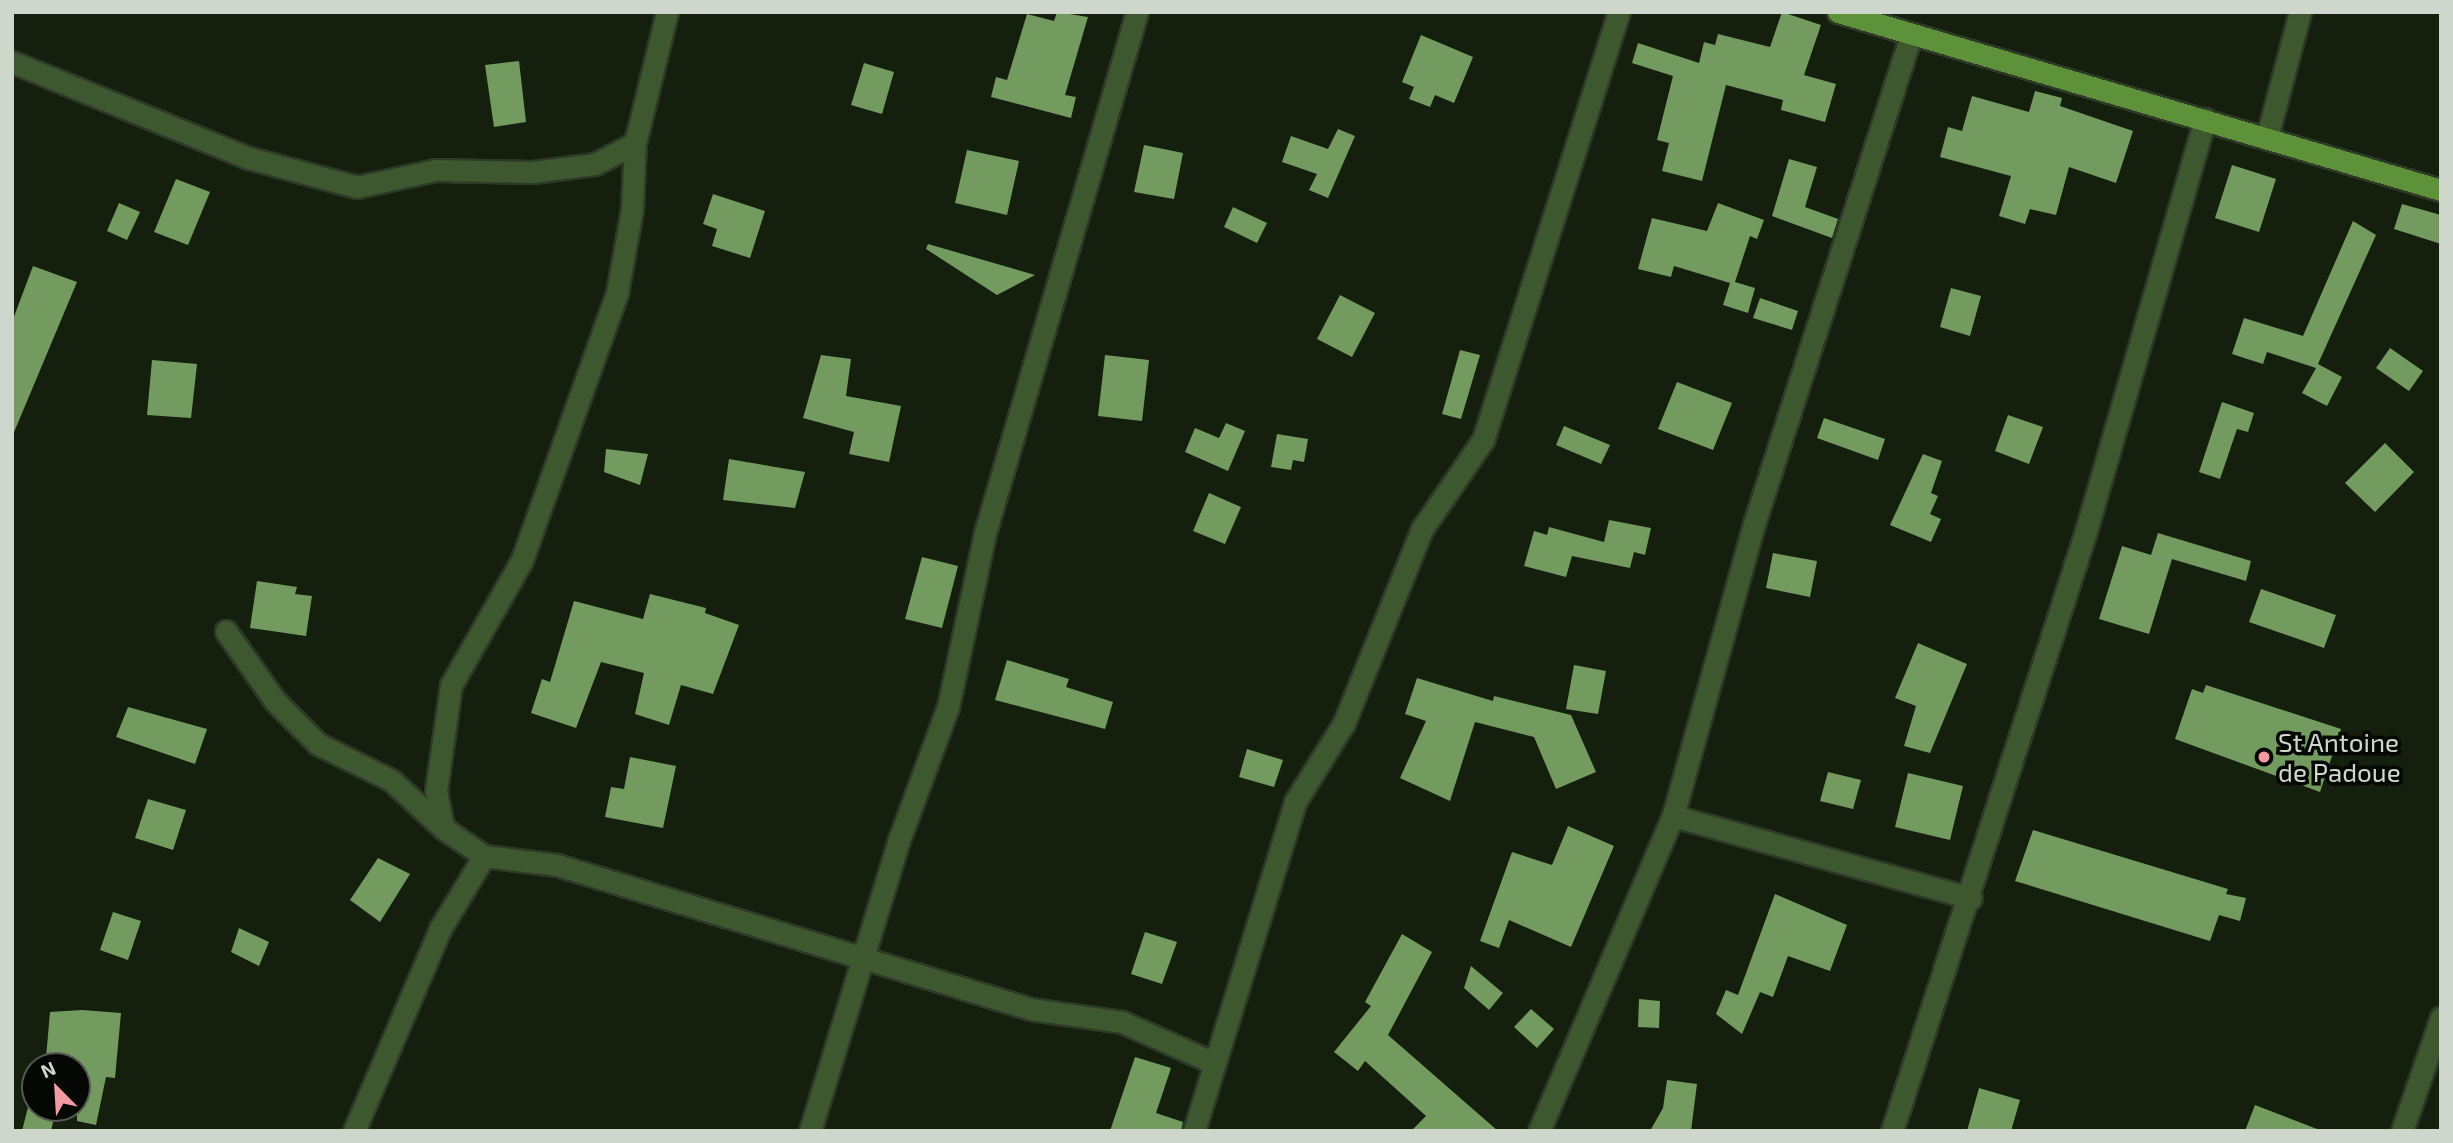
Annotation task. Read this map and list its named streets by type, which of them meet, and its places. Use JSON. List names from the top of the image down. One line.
{"places":["St Antoine de Padoue"],"north":"top left"}
